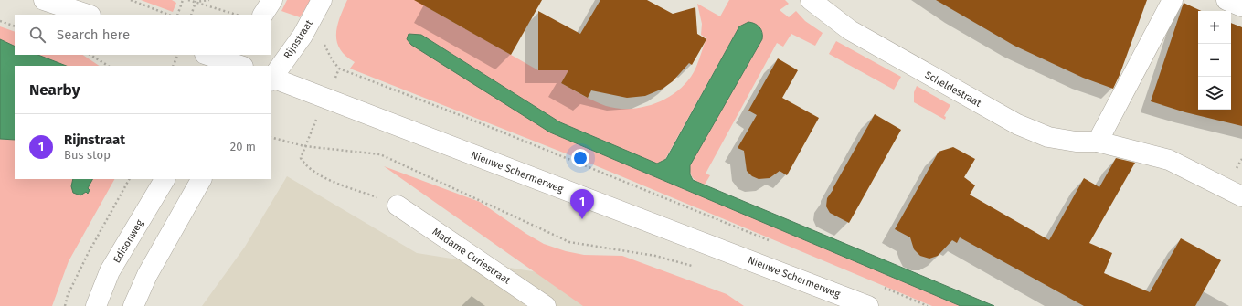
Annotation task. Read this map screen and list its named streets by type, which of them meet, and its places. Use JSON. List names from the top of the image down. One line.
{"streets":{"street":["Rijnstraat","Scheldestraat","Nieuwe Schermerweg","Edisonweg","Madame Curiestraat"]},"crossings":[["Rijnstraat","Nieuwe Schermerweg"]],"page":{"map_buttons":["+","−"],"search":"Search here","heading":"Nearby","list":[{"mark":"1","name":"Rijnstraat","note":"Bus stop","value":"20 m"}],"pins":"1"}}
